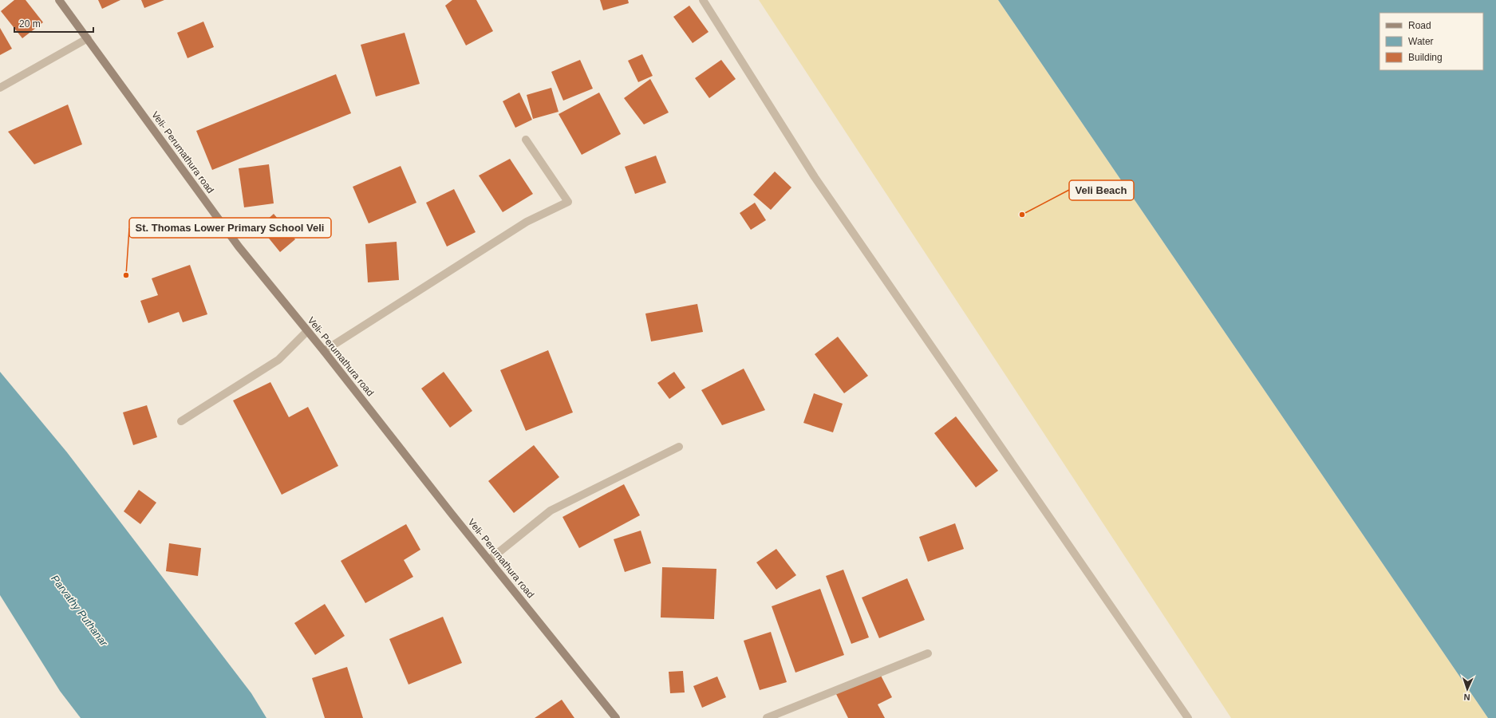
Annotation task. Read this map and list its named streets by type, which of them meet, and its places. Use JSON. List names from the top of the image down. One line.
{"streets":{"main road":["Veli- Perumathura road"]},"water":["Parvathy Puthanar"],"places":["Veli Beach","St. Thomas Lower Primary School Veli"],"legend":["Road","Water","Building"],"scale_bar":"20 m","north":"bottom"}
